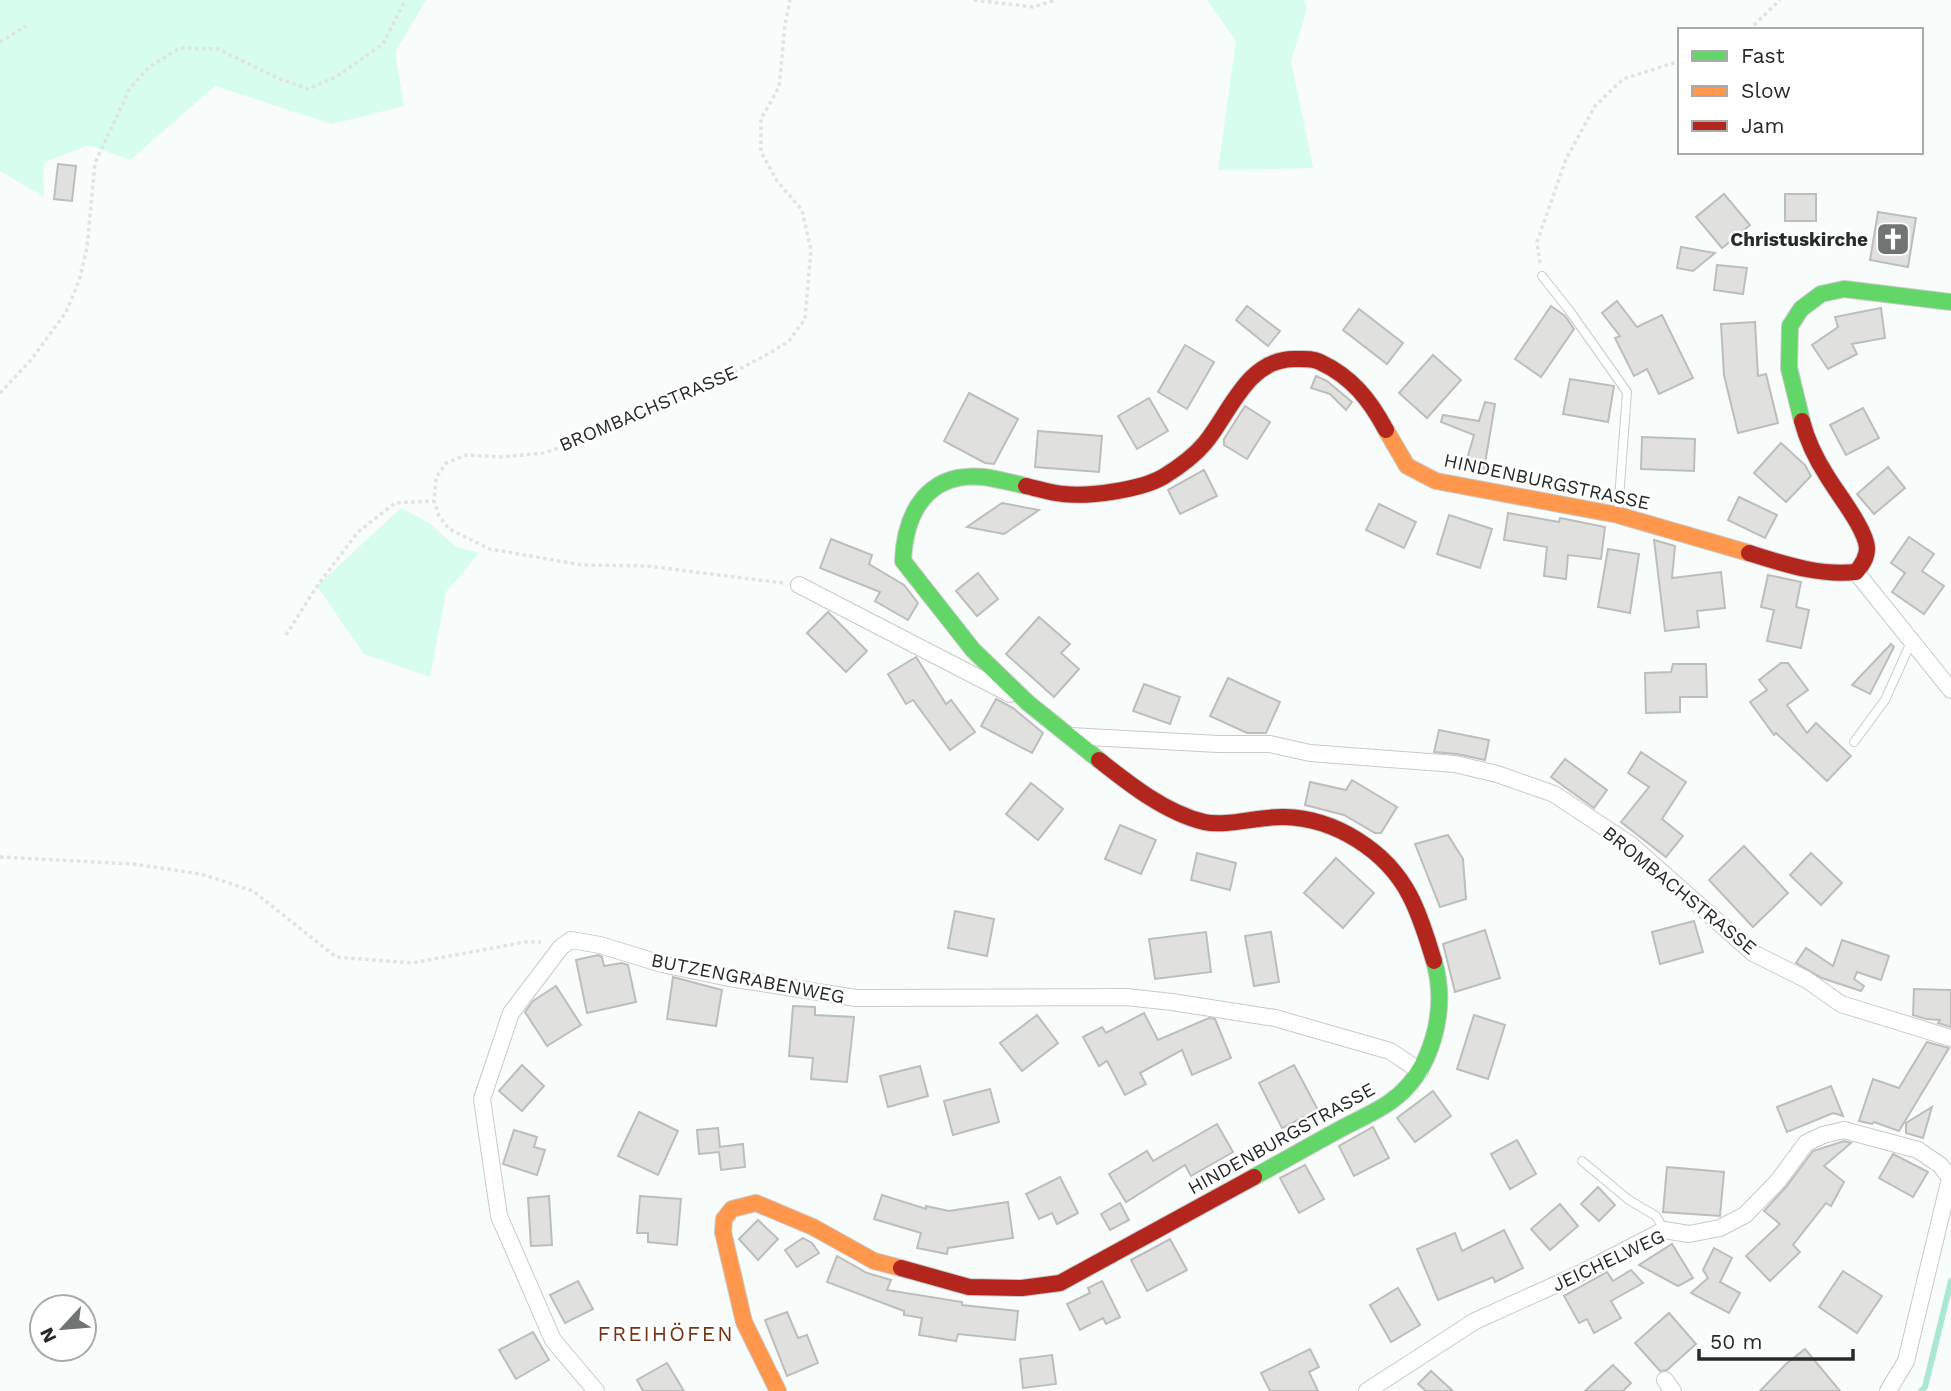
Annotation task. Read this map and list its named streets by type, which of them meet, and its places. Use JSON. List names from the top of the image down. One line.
{"streets":{"street":["BROMBACHSTRASSE","HINDENBURGSTRASSE","BUTZENGRABENWEG","JEICHELWEG"]},"crossings":[["BROMBACHSTRASSE","HINDENBURGSTRASSE"],["HINDENBURGSTRASSE","BUTZENGRABENWEG"]],"districts":["FREIHÖFEN"],"places":{"church":["Christuskirche"]},"legend":["Fast","Slow","Jam"],"scale_bar":"50 m","north":"bottom left"}
